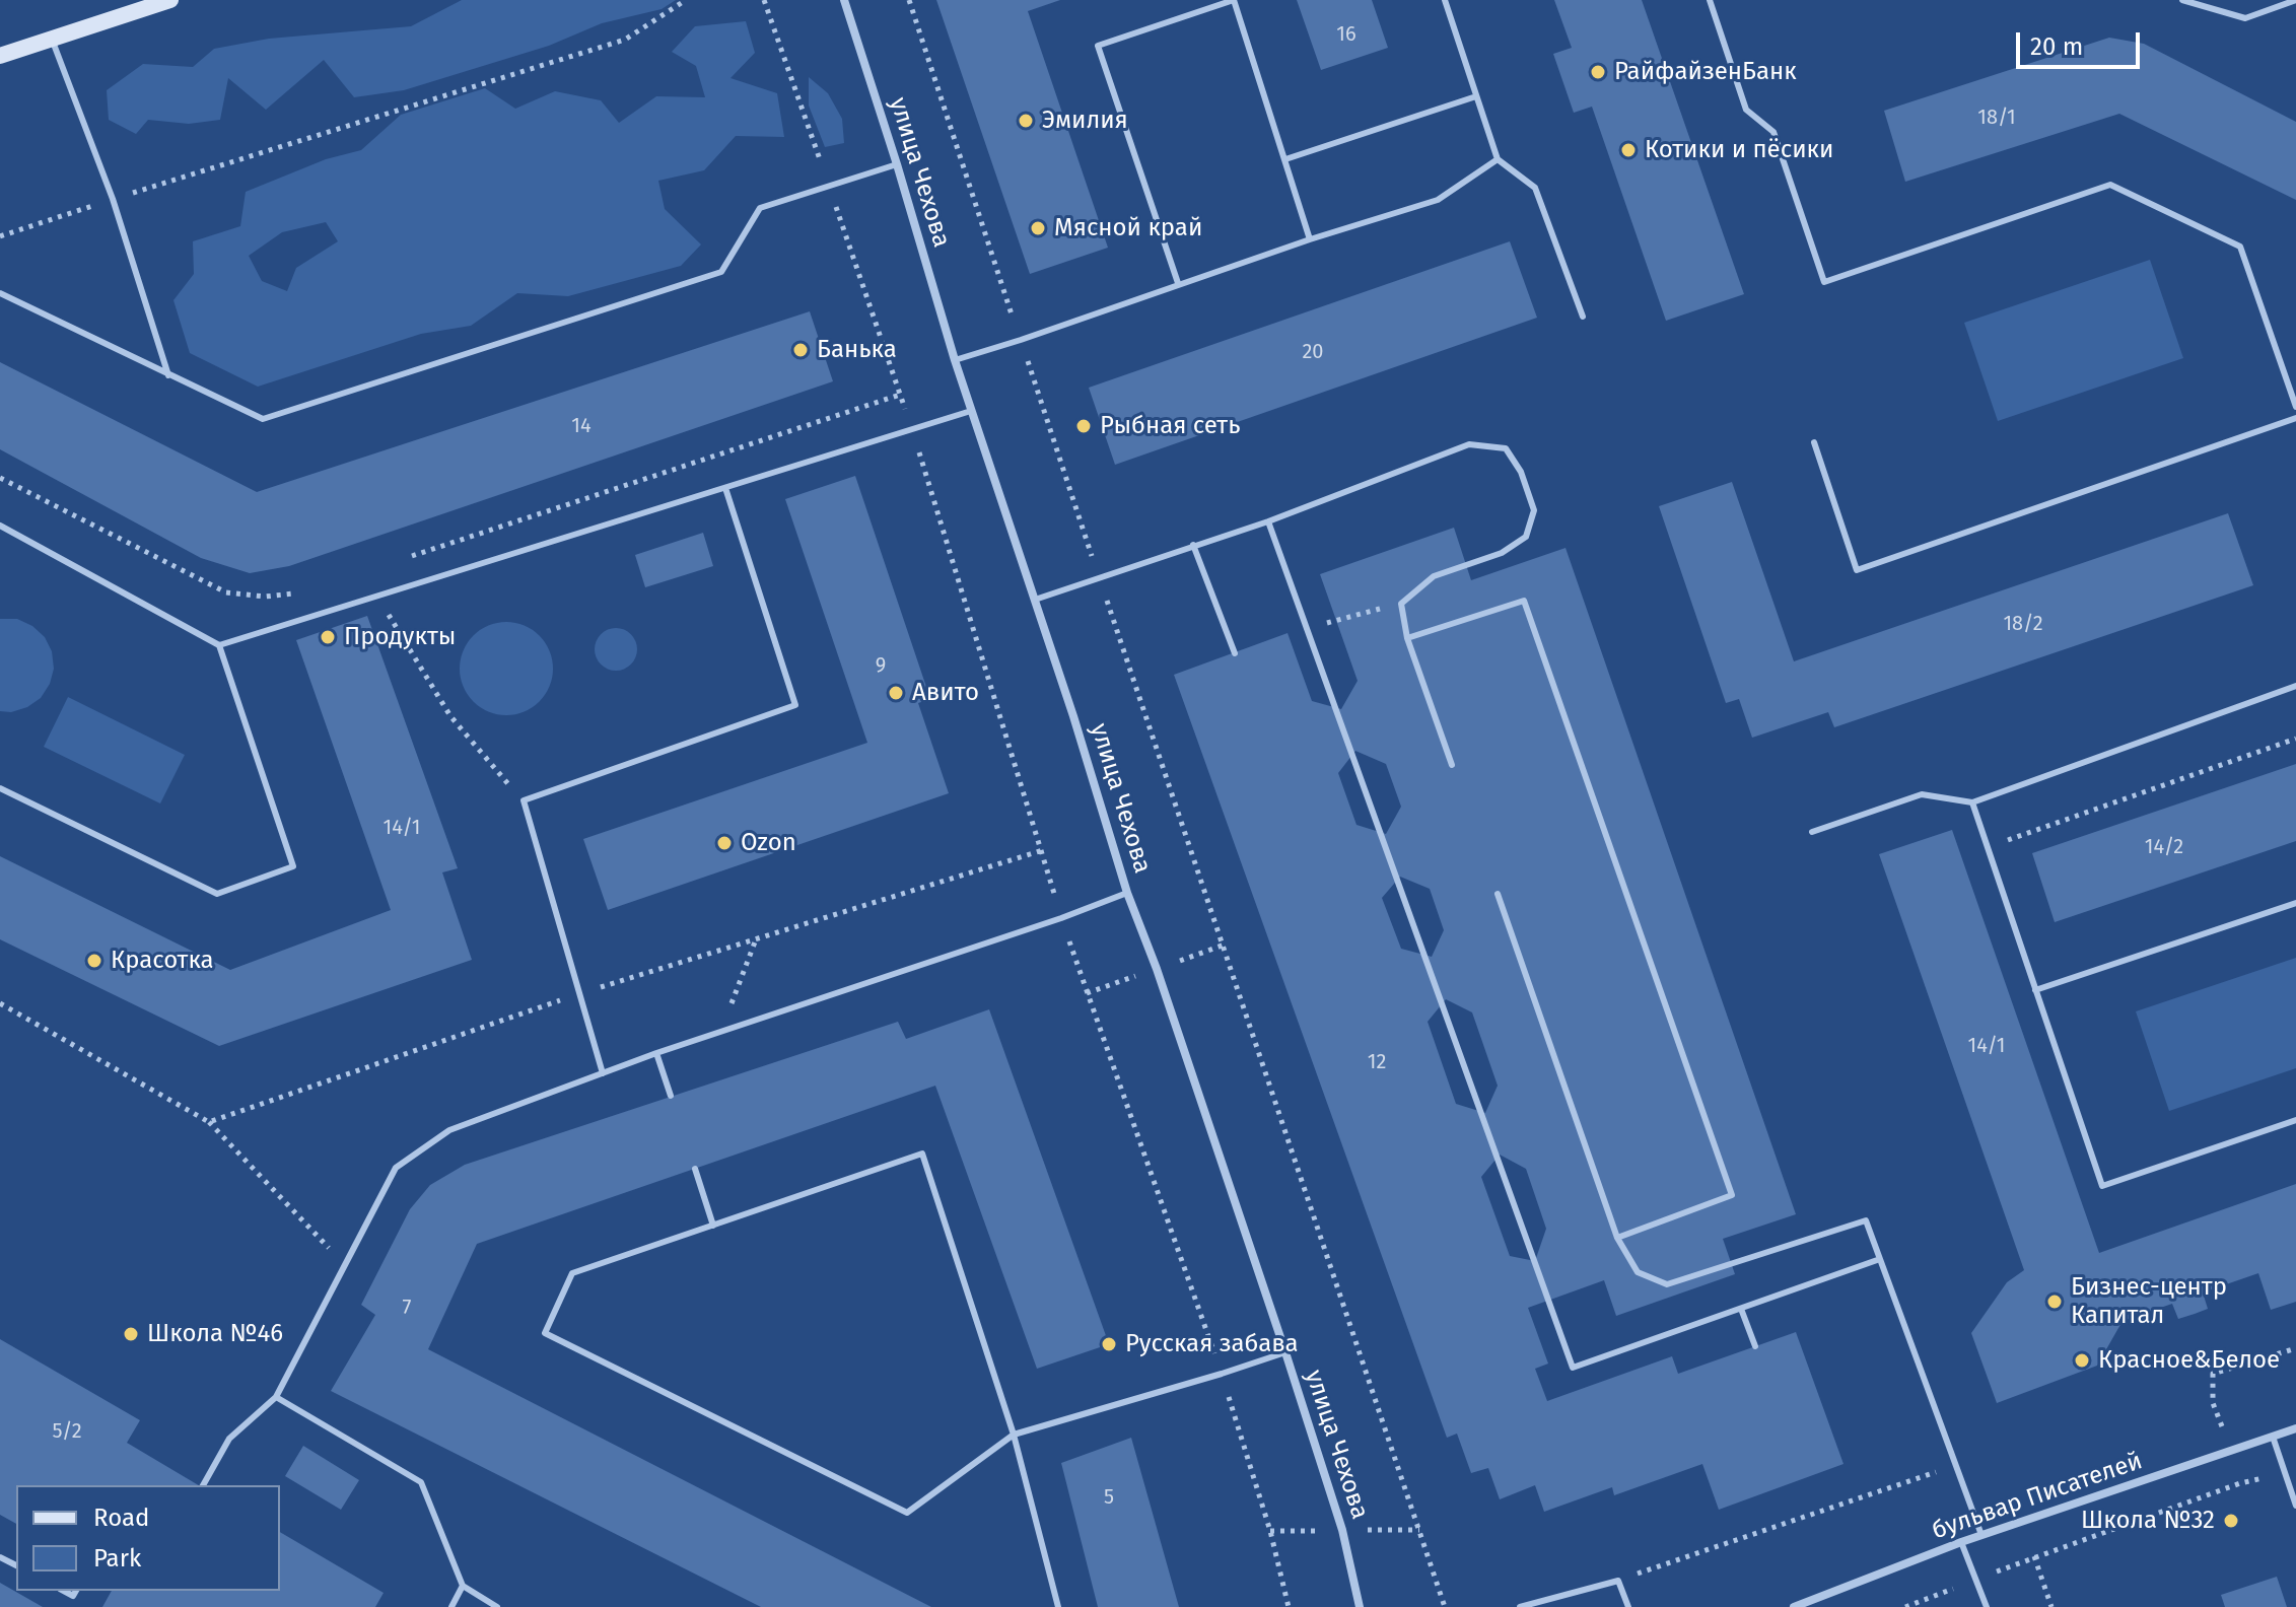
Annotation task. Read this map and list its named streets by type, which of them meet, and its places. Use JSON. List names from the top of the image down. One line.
{"streets":{"street":["улица Чехова","бульвар Писателей"]},"places":["РайфайзенБанк","Эмилия","Котики и пёсики","Мясной край","Банька","Рыбная сеть","Продукты","Авито","Ozon","Красотка","Бизнес-центр Капитал","Школа №46","Русская забава","Красное&Белое","Школа №32"],"house_numbers":["16","18/1","20","14","18/2","9","14/1","14/2","14/1","12","7","5/2","5"],"legend":["Road","Park"],"scale_bar":"20 m"}
